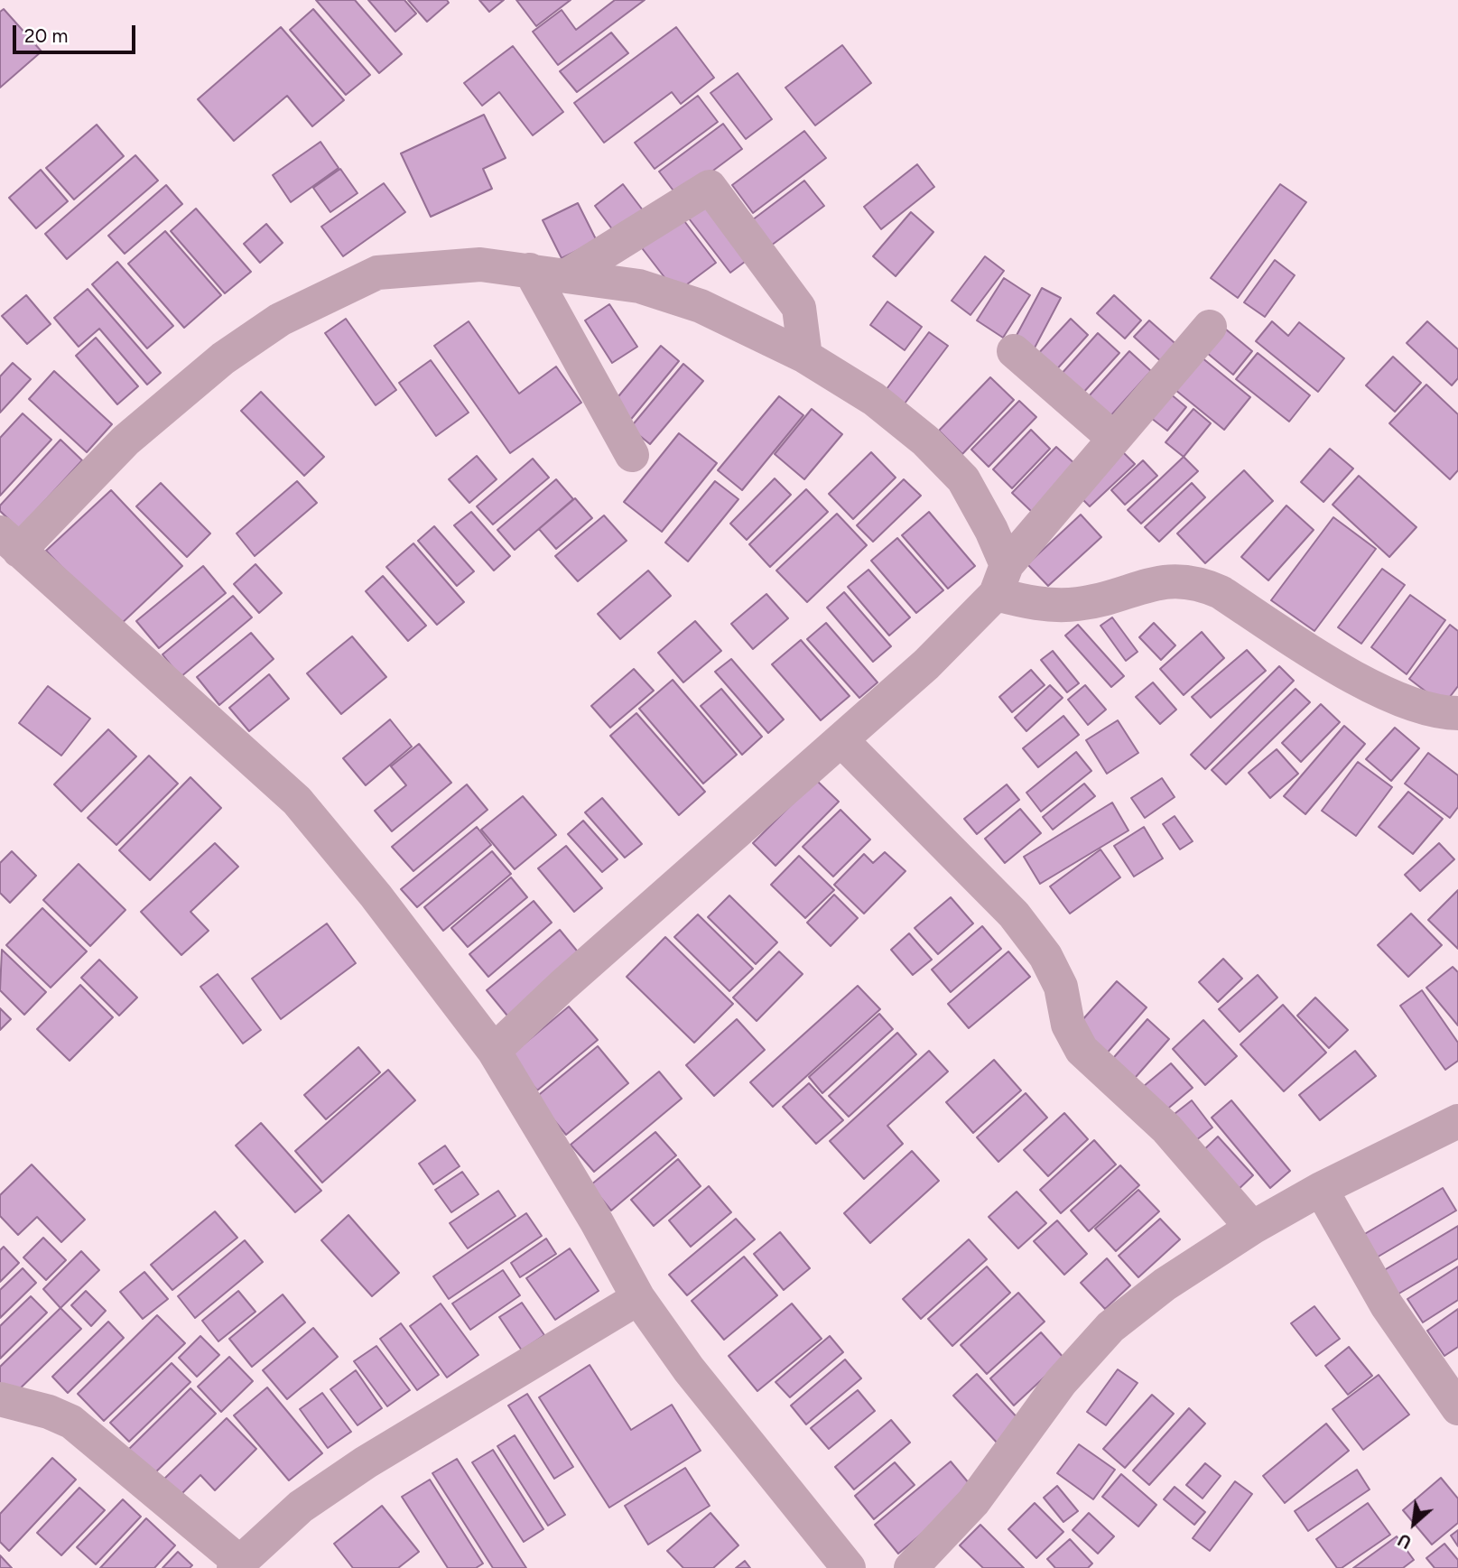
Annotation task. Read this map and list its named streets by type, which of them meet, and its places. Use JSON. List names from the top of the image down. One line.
{"scale_bar":"20 m","north":"bottom left"}
